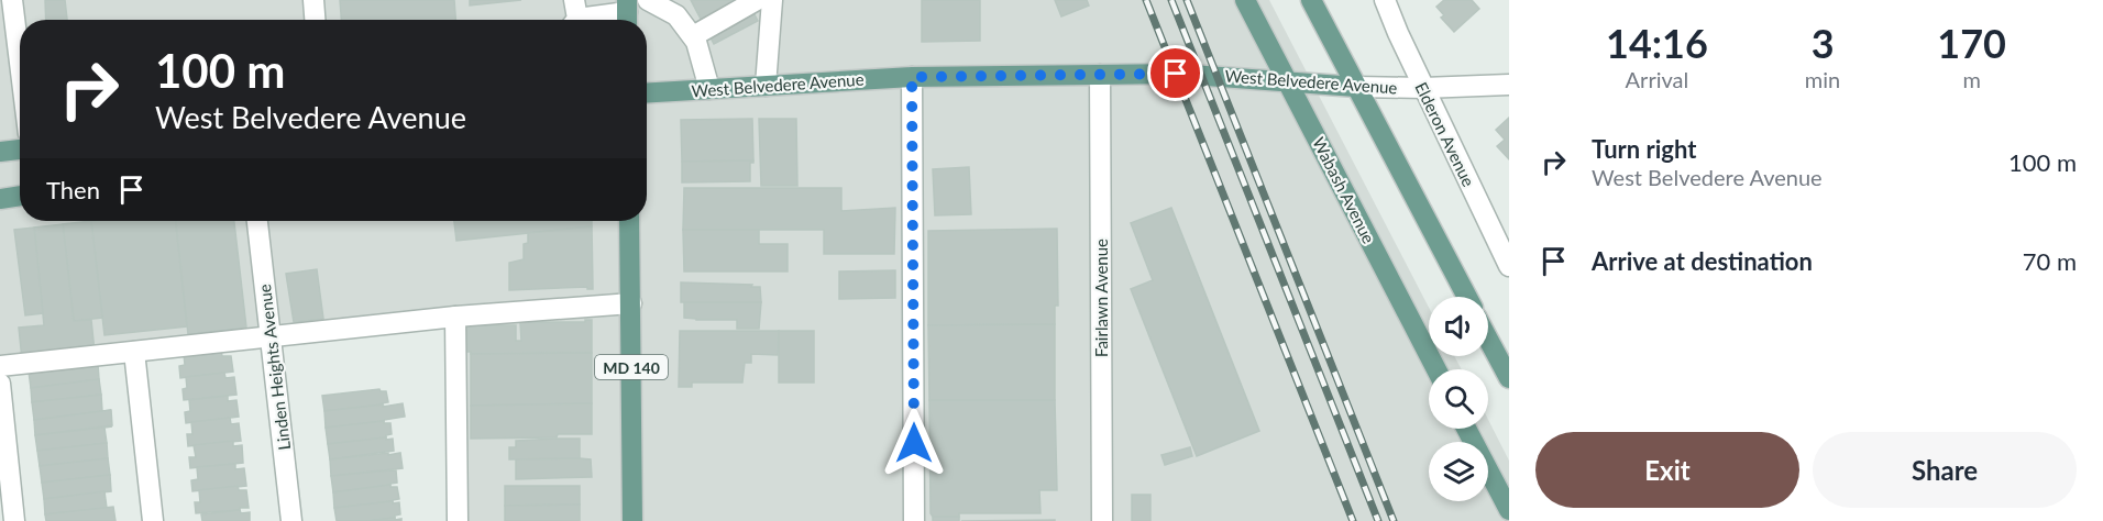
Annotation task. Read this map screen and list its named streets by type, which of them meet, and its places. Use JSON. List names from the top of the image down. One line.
{"streets":{"main road":["West Belvedere Avenue","Wabash Avenue","MD 140"],"street":["Elderon Avenue","Fairlawn Avenue","Linden Heights Avenue"]},"crossings":[["West Belvedere Avenue","Elderon Avenue"],["West Belvedere Avenue","Wabash Avenue"],["West Belvedere Avenue","Fairlawn Avenue"]],"page":{"eta":["14:16","Arrival","3","min","170","m"],"turn":["100 m","West Belvedere Avenue"],"list":[{"name":"Turn right","note":"West Belvedere Avenue","value":"100 m"},{"name":"Arrive at destination","value":"70 m"}],"then":"Then","buttons":["Exit","Share"]}}
